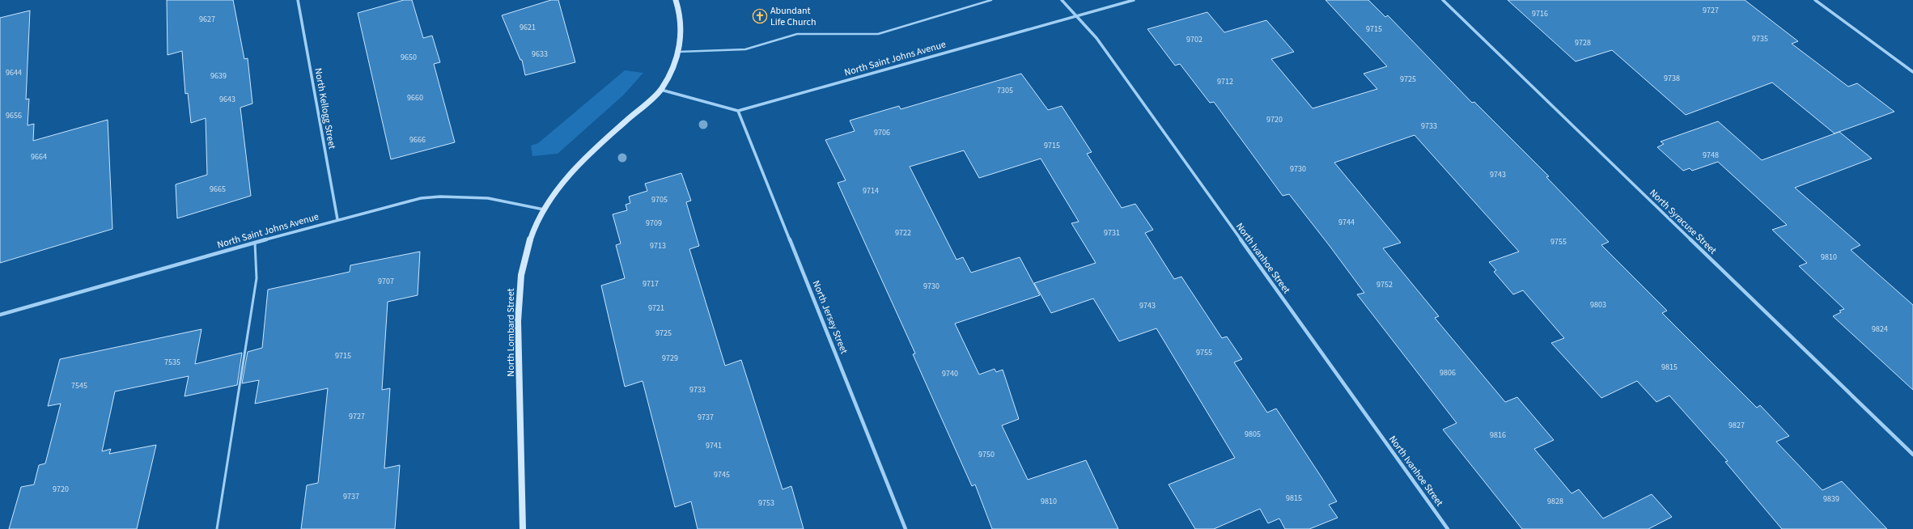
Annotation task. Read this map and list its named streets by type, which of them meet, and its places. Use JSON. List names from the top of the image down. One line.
{"streets":{"main road":["North Lombard Street"],"street":["North Saint Johns Avenue","North Kellogg Street","North Syracuse Street","North Ivanhoe Street","North Jersey Street"]},"crossings":[["North Saint Johns Avenue","North Kellogg Street"],["North Saint Johns Avenue","North Ivanhoe Street"],["North Saint Johns Avenue","North Jersey Street"],["North Saint Johns Avenue","North Lombard Street"]],"places":{"church":["Abundant Life Church"]},"house_numbers":["9727","9716","9627","9621","9715","9735","9702","9728","9633","9650","9644","9639","9738","9725","9712","7305","9660","9643","9656","9720","9733","9706","9666","9715","9748","9664","9730","9743","9665","9714","9705","9744","9709","9722","9731","9755","9713","9810","9707","9717","9752","9730","9803","9743","9721","9824","9725","9755","9715","9729","7535","9815","9806","9740","7545","9733","9727","9737","9827","9805","9816","9741","9750","9745","9720","9737","9815","9839","9810","9828","9753"]}
